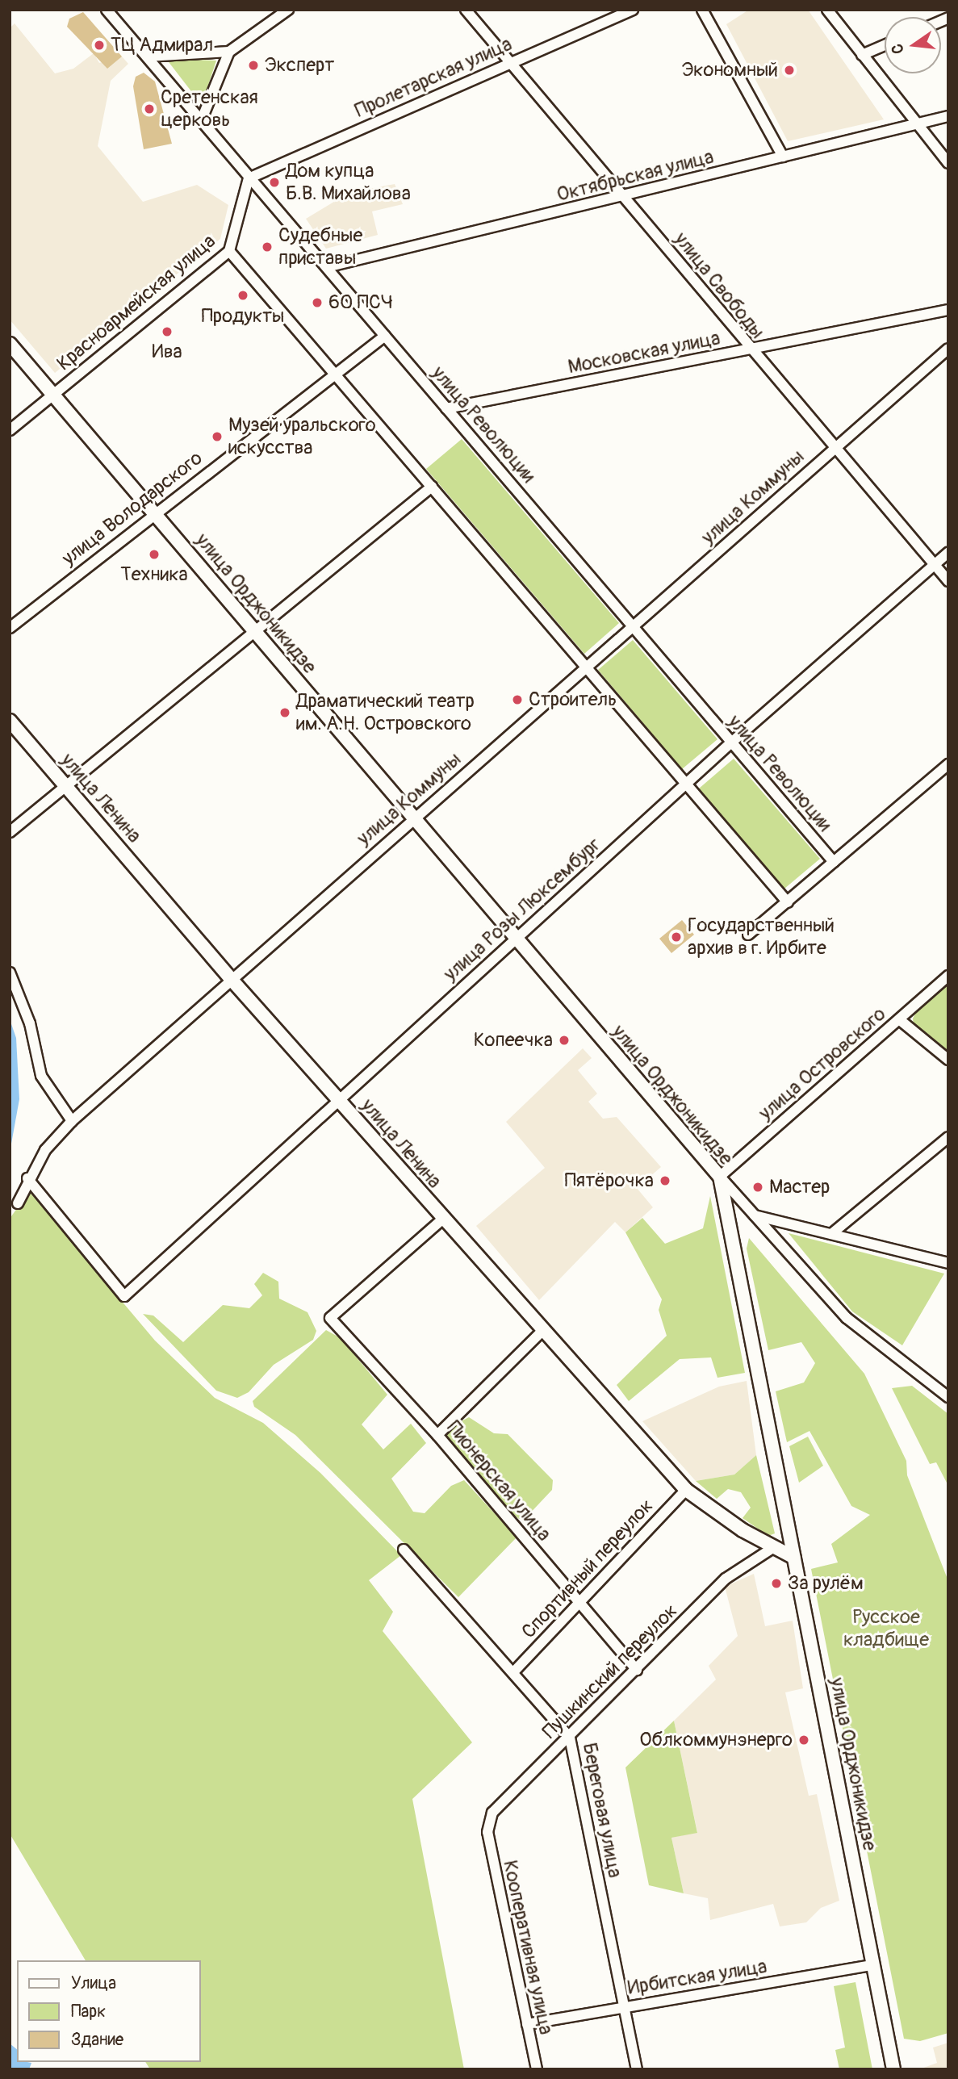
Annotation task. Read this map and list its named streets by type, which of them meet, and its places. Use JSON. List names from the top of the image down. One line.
{"streets":{"main road":["улица Орджоникидзе","улица Ленина"],"street":["Пролетарская улица","Октябрьская улица","улица Свободы","Красноармейская улица","Московская улица","улица Революции","улица Коммуны","улица Володарского","улица Розы Люксембург","улица Островского","Пионерская улица","Спортивный переулок","Пушкинский переулок","Береговая улица","Кооперативная улица","Ирбитская улица"]},"crossings":[["Пролетарская улица","улица Свободы"],["Пролетарская улица","Красноармейская улица"],["Пролетарская улица","улица Революции"],["Октябрьская улица","улица Свободы"],["Октябрьская улица","улица Революции"],["улица Свободы","Московская улица"],["улица Свободы","улица Коммуны"],["улица Свободы","улица Розы Люксембург"],["Красноармейская улица","улица Революции"],["Красноармейская улица","улица Орджоникидзе"],["Московская улица","улица Революции"],["улица Революции","улица Коммуны"],["улица Революции","улица Володарского"],["улица Революции","улица Розы Люксембург"],["улица Коммуны","улица Орджоникидзе"],["улица Коммуны","улица Ленина"],["улица Коммуны","улица Розы Люксембург"],["улица Володарского","улица Орджоникидзе"],["улица Орджоникидзе","улица Ленина"],["улица Орджоникидзе","улица Розы Люксембург"],["улица Орджоникидзе","улица Островского"],["улица Орджоникидзе","Ирбитская улица"],["улица Ленина","улица Розы Люксембург"],["улица Ленина","Пионерская улица"],["улица Ленина","Спортивный переулок"],["улица Ленина","Пушкинский переулок"],["Пионерская улица","Спортивный переулок"],["Пионерская улица","Пушкинский переулок"],["Спортивный переулок","Береговая улица"],["Пушкинский переулок","Береговая улица"],["Пушкинский переулок","Кооперативная улица"],["Береговая улица","Ирбитская улица"],["Кооперативная улица","Ирбитская улица"]],"parks":["Русское кладбище"],"places":["ТЦ Адмирал","Эксперт","Экономный","Сретенская церковь","Дом купца Б.В. Михайлова","Судебные приставы","Продукты","60 ПСЧ","Ива","Музей уральского искусства","Техника","Строитель","Драматический театр им. А.Н. Островского","Государственный архив в г. Ирбите","Копеечка","Пятёрочка","Мастер","За рулём","Облкоммунэнерго"],"legend":["Улица","Парк","Здание"],"north":"left"}
